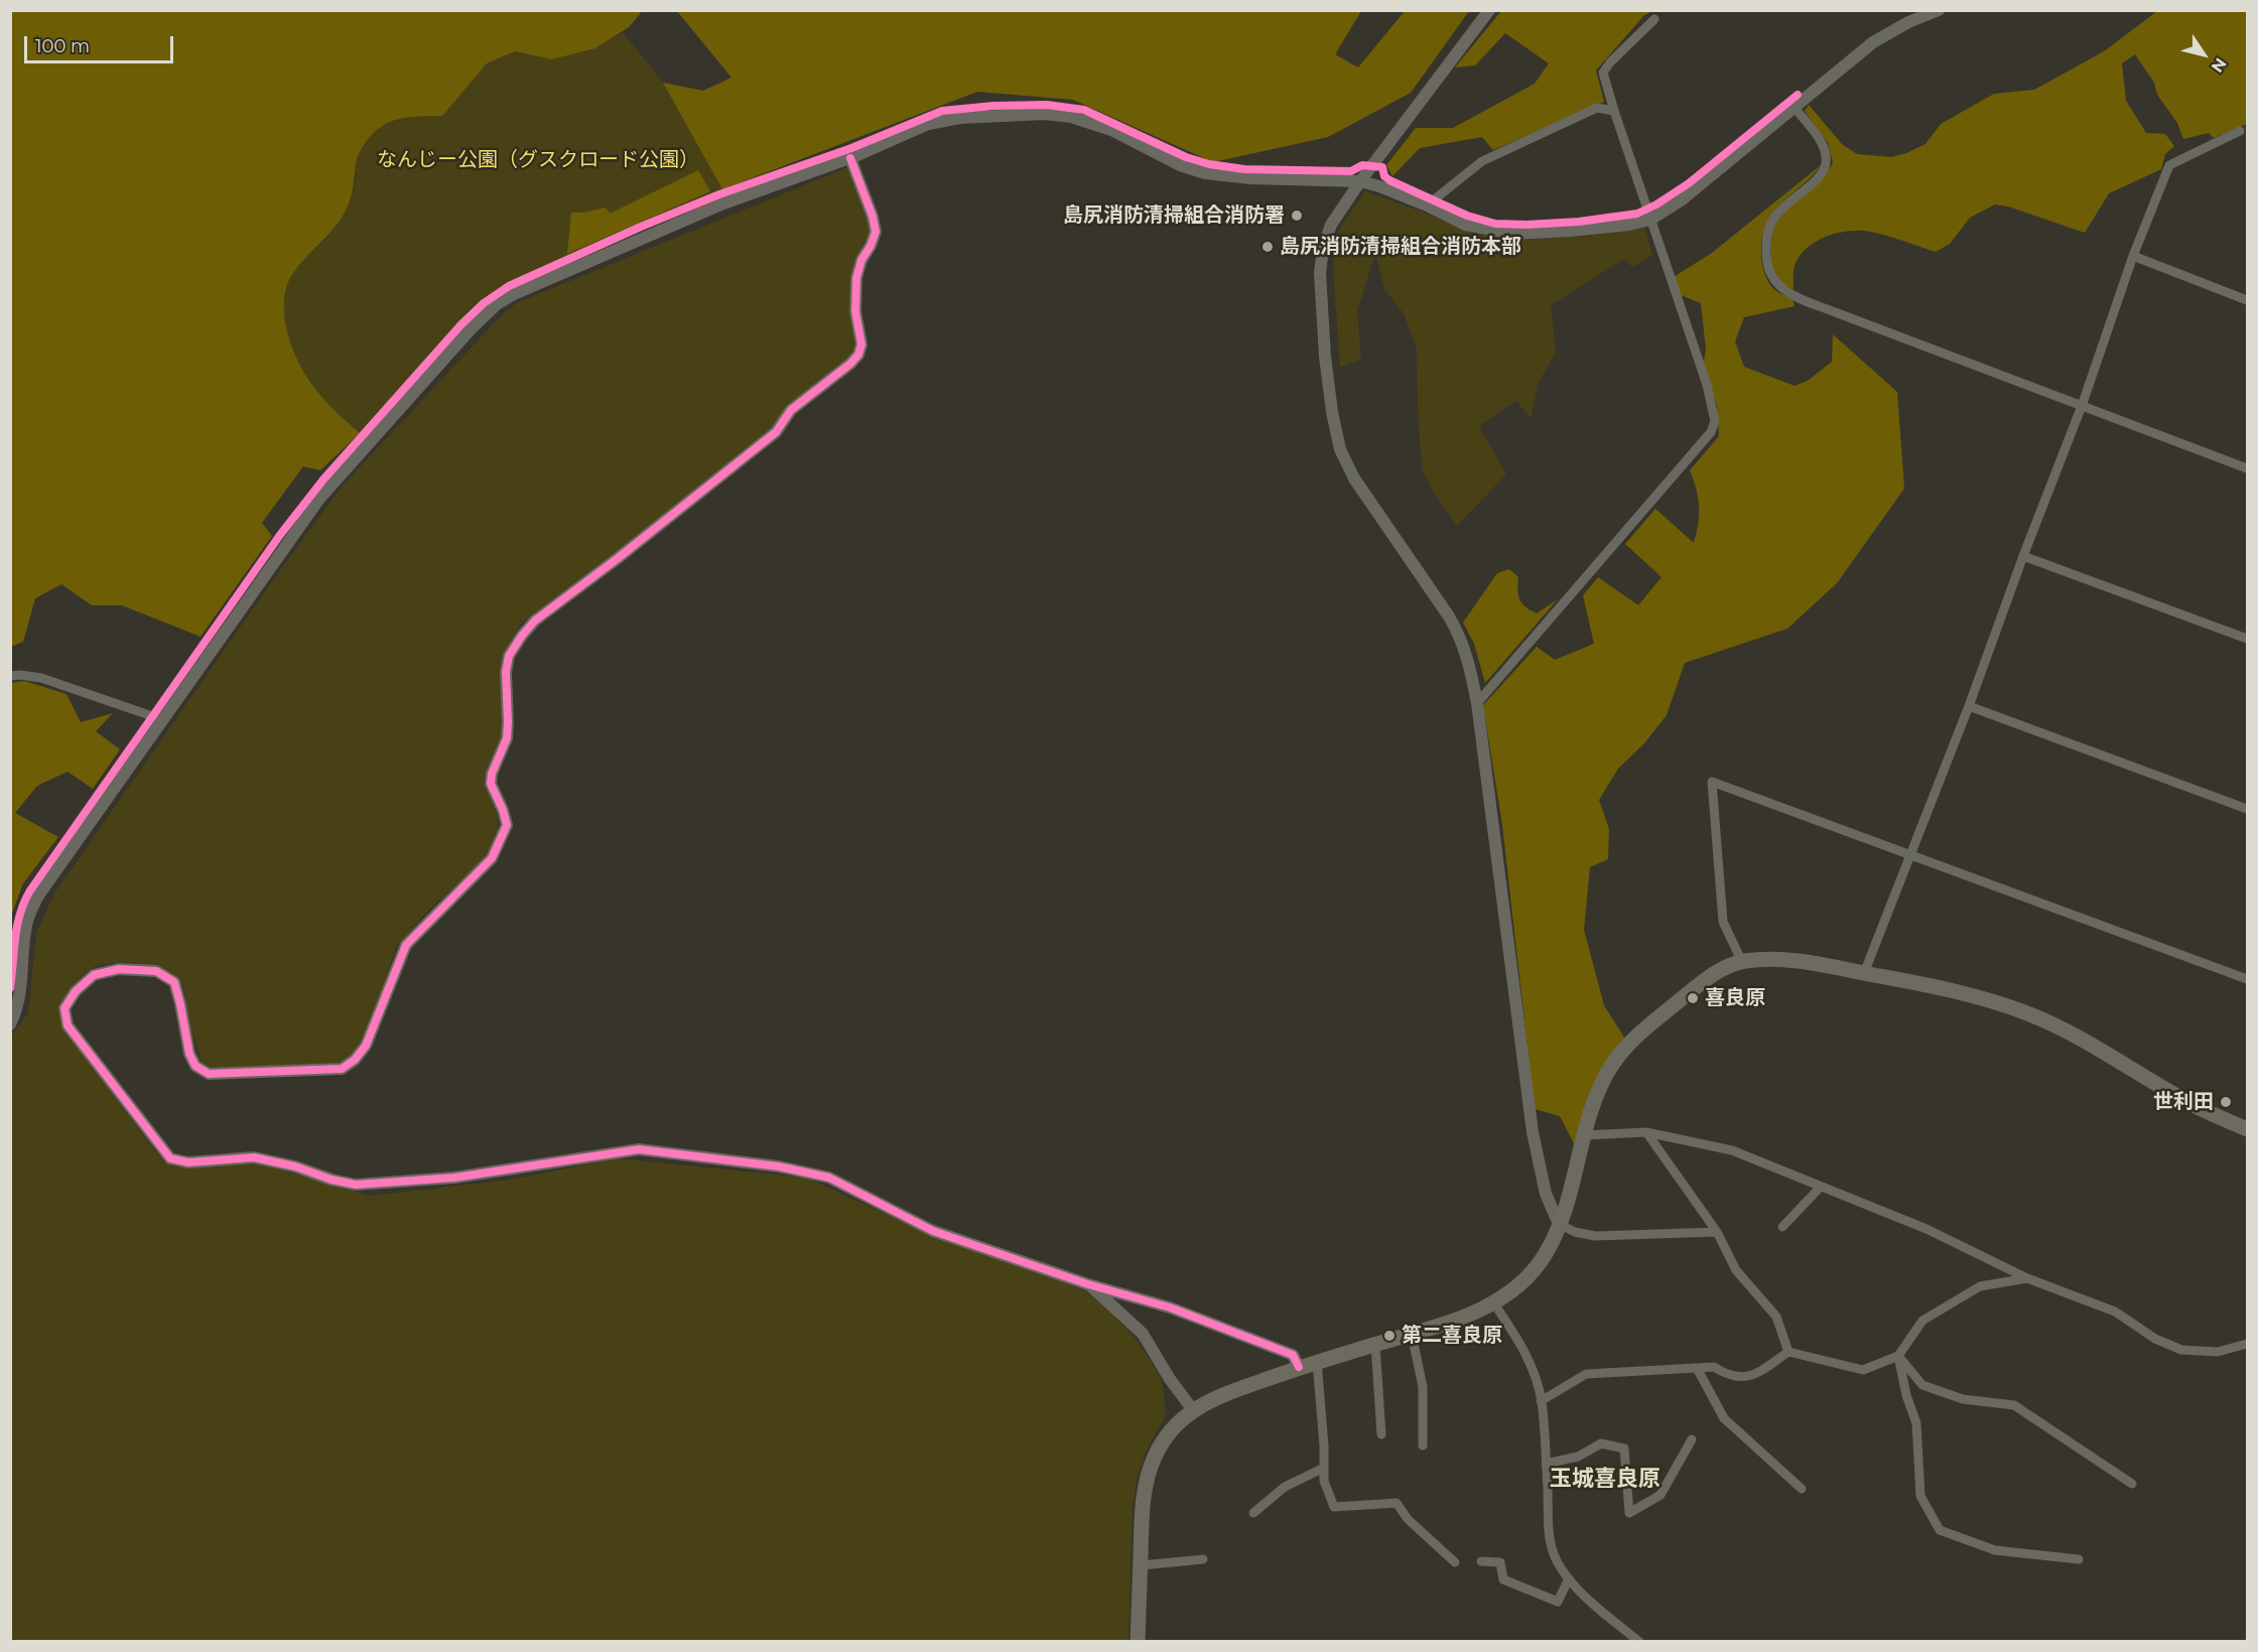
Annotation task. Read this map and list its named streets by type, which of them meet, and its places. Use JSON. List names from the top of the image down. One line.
{"districts":["玉城喜良原"],"parks":["なんじー公園（グスクロード公園）"],"places":["島尻消防清掃組合消防署","島尻消防清掃組合消防本部","喜良原","世利田","第二喜良原"],"scale_bar":"100 m","north":"bottom right"}
